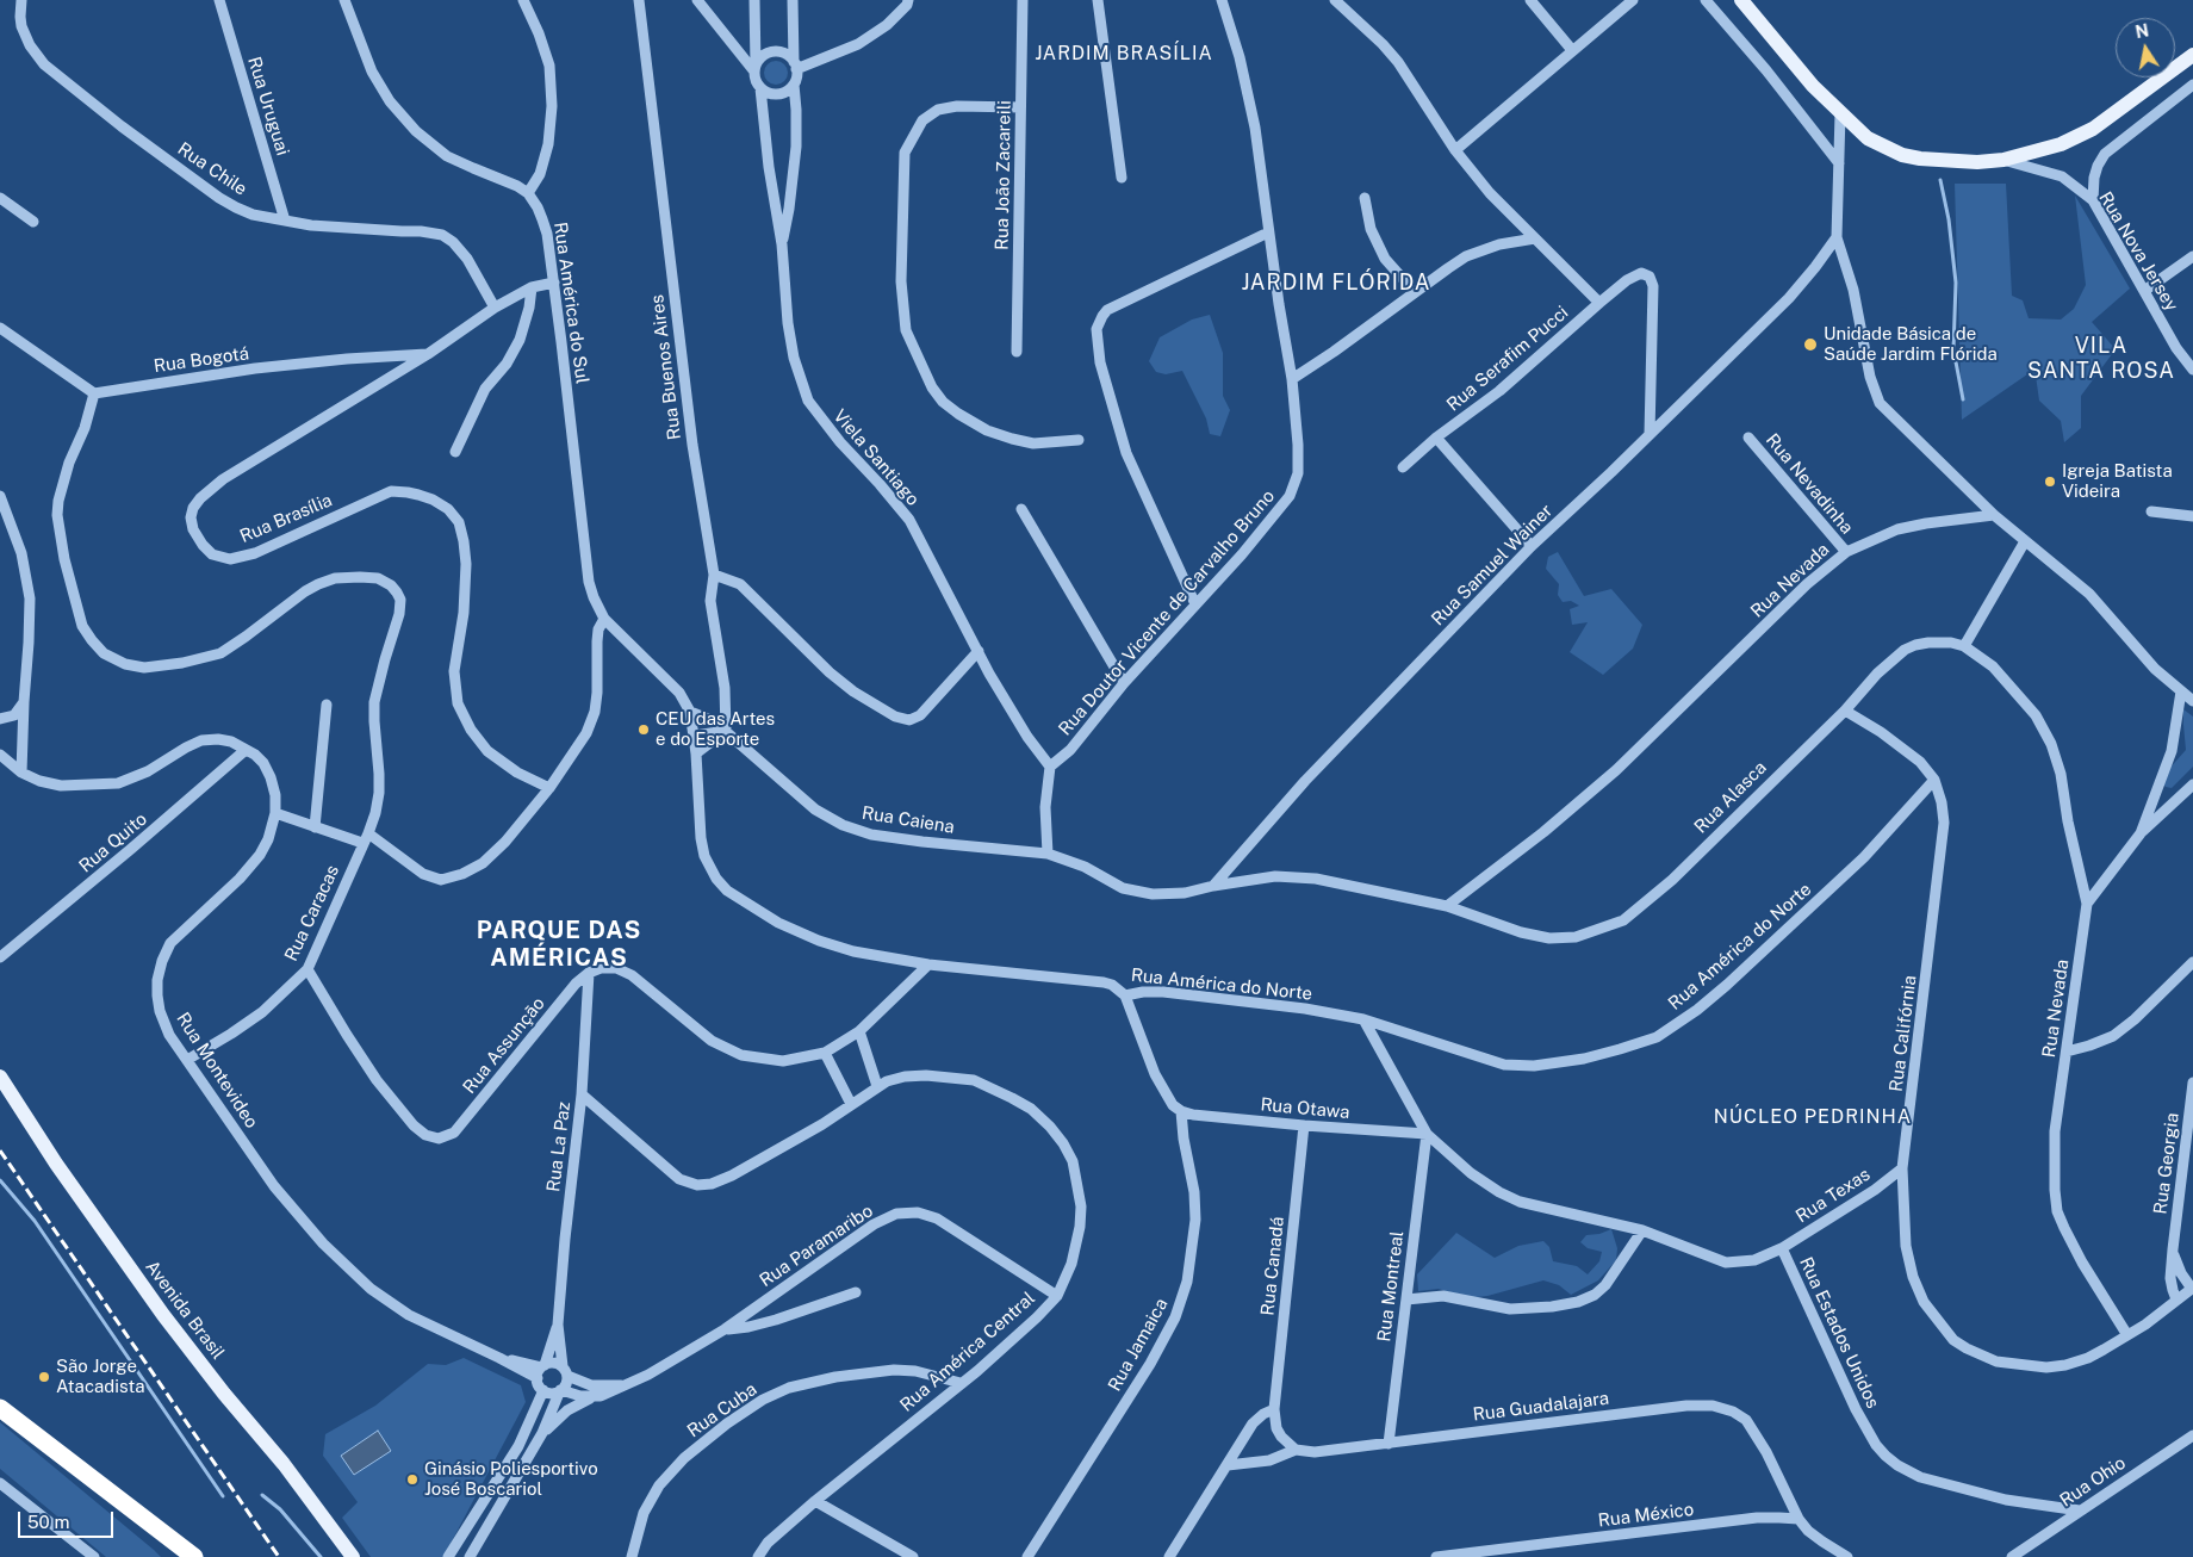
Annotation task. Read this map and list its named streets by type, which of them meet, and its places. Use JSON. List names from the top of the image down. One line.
{"streets":{"main road":["Avenida Brasil"],"street":["Rua Uruguai","Rua Chile","Rua João Zacareili","Rua Nova Jersey","Rua América do Sul","Rua Serafim Pucci","Rua Bogotá","Rua Buenos Aires","Viela Santiago","Rua Nevadinha","Rua Brasília","Rua Samuel Wainer","Rua Nevada","Rua Doutor Vicente de Carvalho Bruno","Rua Alasca","Rua Caiena","Rua Quito","Rua Caracas","Rua América do Norte","Rua Califórnia","Rua Assunção","Rua Montevideo","Rua Otawa","Rua La Paz","Rua Georgia","Rua Texas","Rua Paramaribo","Rua Canadá","Rua Montreal","Rua Estados Unidos","Rua Jamaica","Rua América Central","Rua Guadalajara","Rua Cuba","Rua Ohio","Rua México"]},"crossings":[["Rua Uruguai","Rua Chile"],["Rua Chile","Rua Brasília"],["Rua América do Sul","Rua Brasília"],["Rua América do Sul","Rua América do Norte"],["Rua Serafim Pucci","Rua Samuel Wainer"],["Rua Bogotá","Rua Brasília"],["Rua Bogotá","Rua Caracas"],["Rua Buenos Aires","Rua Caiena"],["Viela Santiago","Rua Doutor Vicente de Carvalho Bruno"],["Rua Nevadinha","Rua Nevada"],["Rua Samuel Wainer","Rua Alasca"],["Rua Nevada","Rua Alasca"],["Rua Nevada","Rua Califórnia"],["Rua Alasca","Rua Califórnia"],["Rua Caiena","Rua América do Norte"],["Rua Quito","Rua Montevideo"],["Rua Caracas","Rua Assunção"],["Rua Caracas","Rua Montevideo"],["Rua América do Norte","Rua Califórnia"],["Rua América do Norte","Rua Estados Unidos"],["Rua Califórnia","Rua Georgia"],["Rua Califórnia","Rua Texas"],["Rua Assunção","Rua La Paz"],["Rua Montevideo","Rua La Paz"],["Rua Montevideo","Rua Paramaribo"],["Rua Otawa","Rua Canadá"],["Rua Otawa","Rua Montreal"],["Rua Otawa","Rua Estados Unidos"],["Rua Otawa","Rua Jamaica"],["Rua La Paz","Rua Paramaribo"],["Rua La Paz","Rua América Central"],["Rua Texas","Rua Estados Unidos"],["Rua Paramaribo","Rua América Central"],["Rua Canadá","Rua Guadalajara"],["Rua Montreal","Rua Estados Unidos"],["Rua Montreal","Rua Guadalajara"],["Rua Estados Unidos","Rua Ohio"],["Rua América Central","Rua Cuba"],["Rua Guadalajara","Rua México"]],"districts":["JARDIM BRASÍLIA","JARDIM FLÓRIDA","VILA SANTA ROSA","PARQUE DAS AMÉRICAS","NÚCLEO PEDRINHA"],"places":["Unidade Básica de Saúde Jardim Flórida","Igreja Batista Videira","CEU das Artes e do Esporte","São Jorge Atacadista","Ginásio Poliesportivo José Boscariol"],"scale_bar":"50 m","north":"top"}
